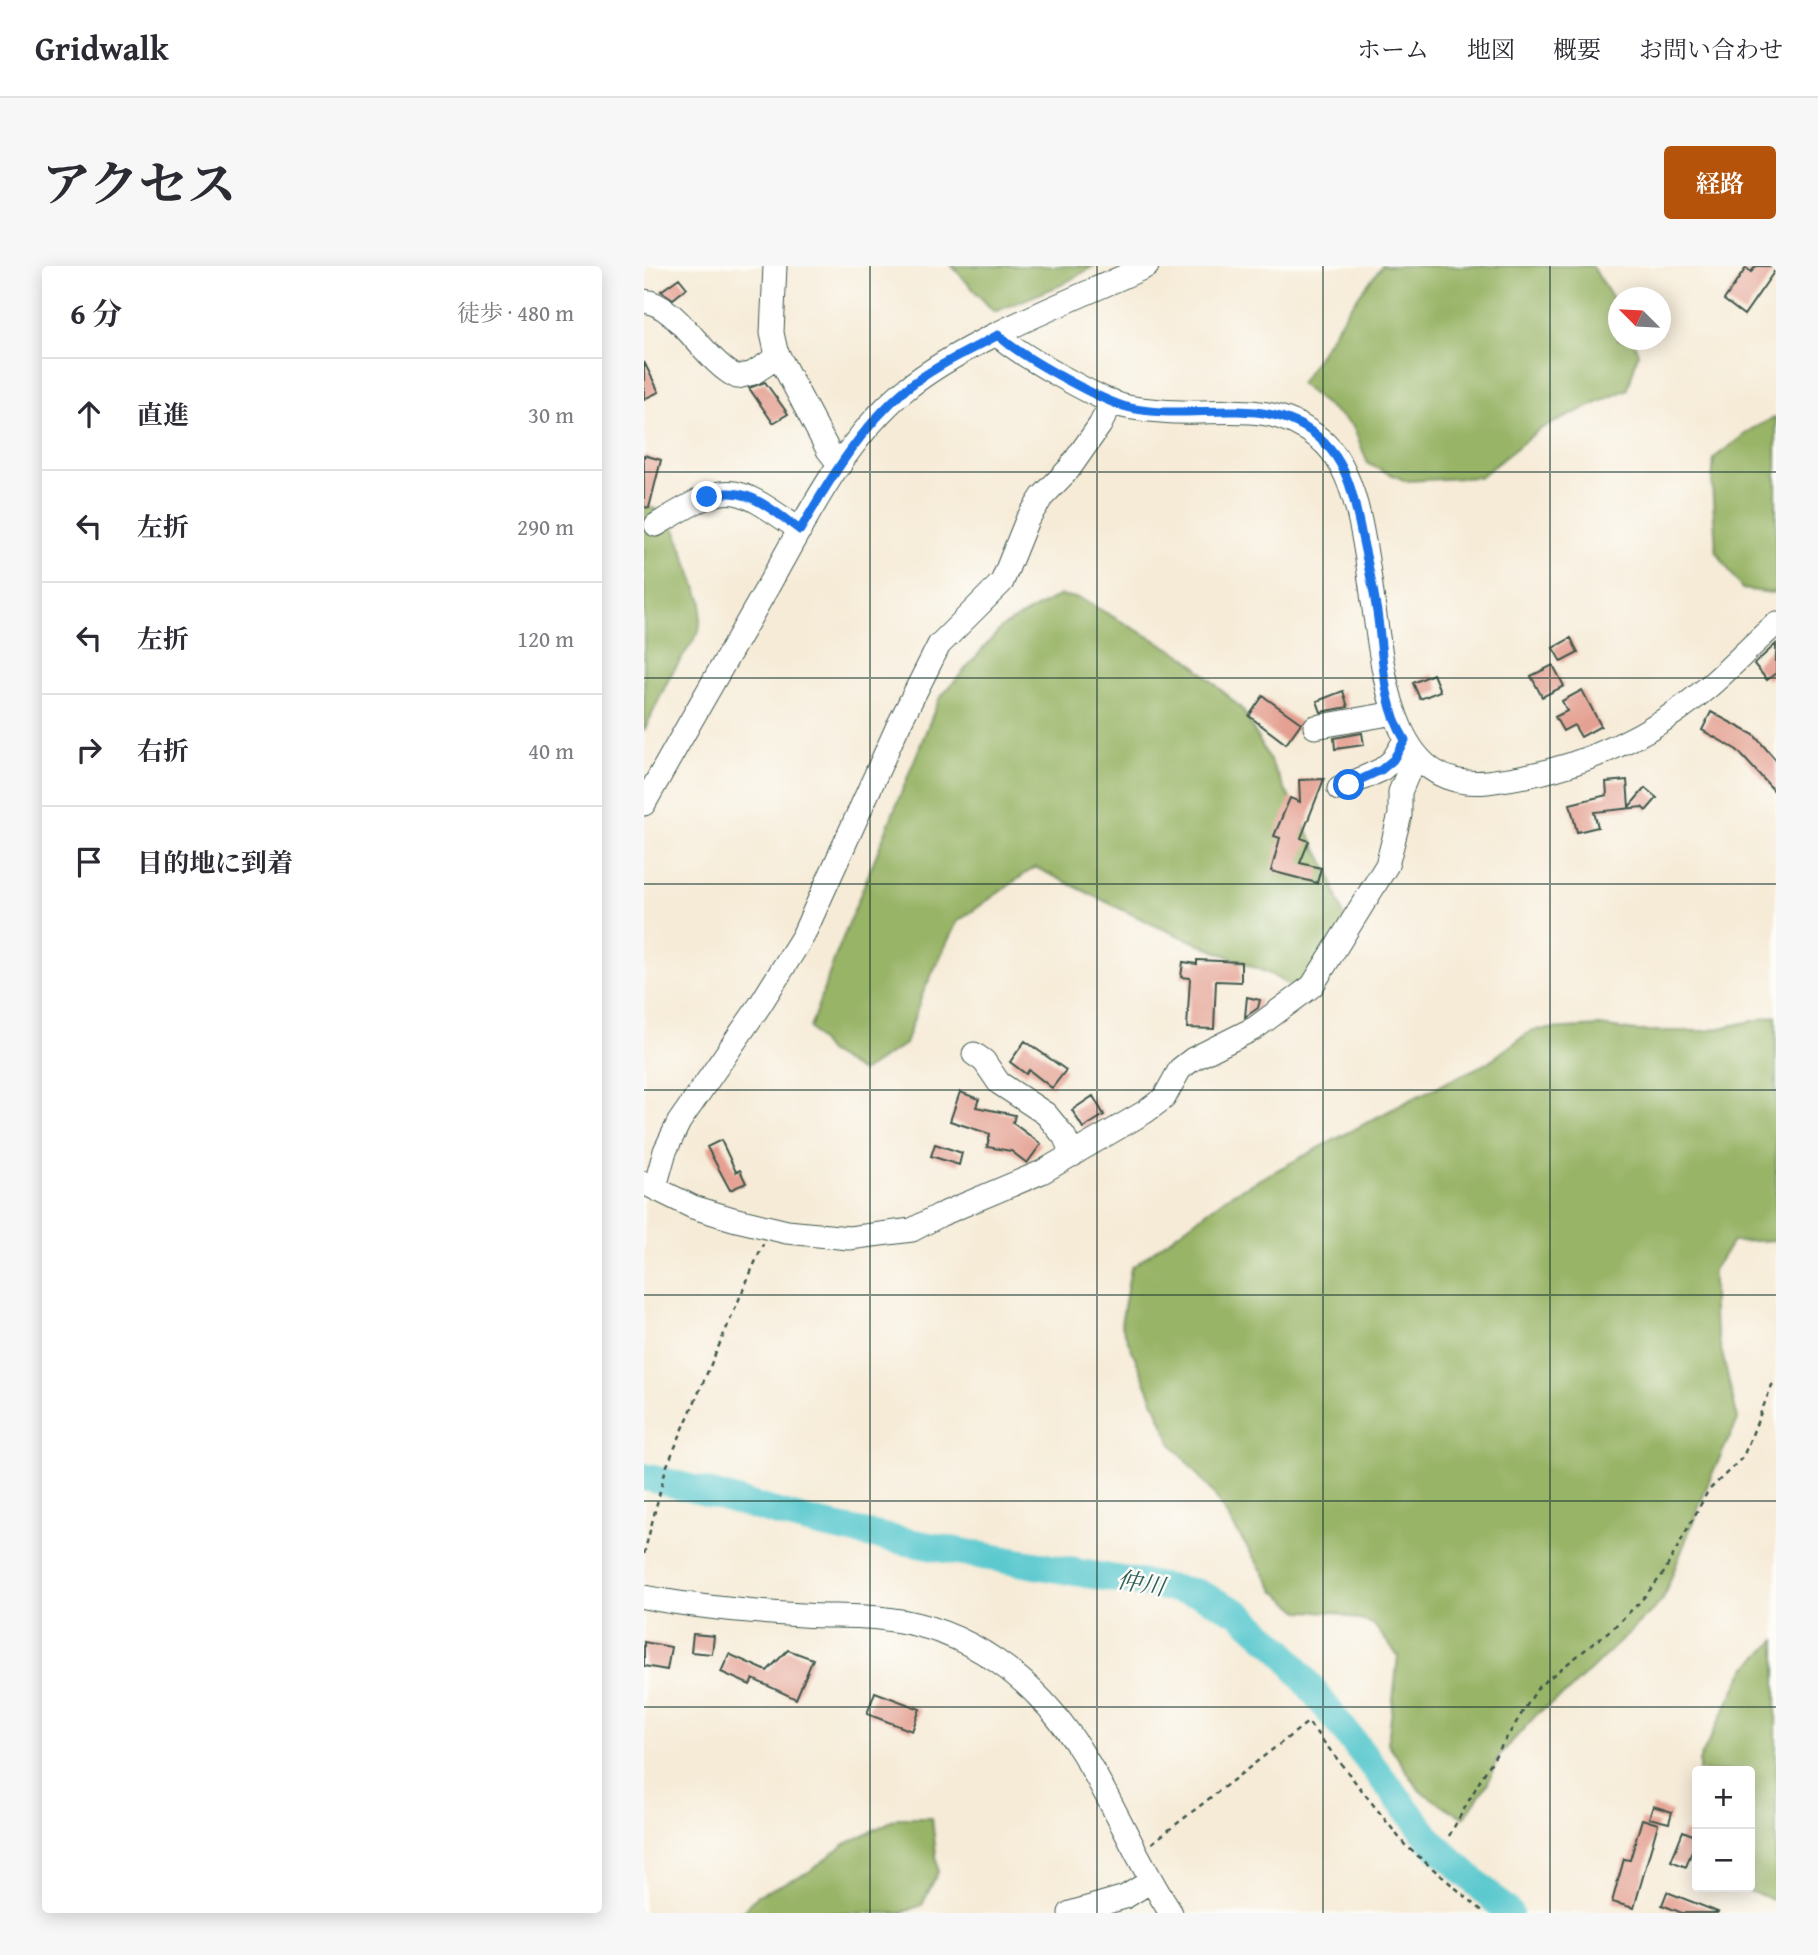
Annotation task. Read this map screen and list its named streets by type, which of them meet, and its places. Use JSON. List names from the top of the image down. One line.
{"water":["仲川"],"north":"top left","page":{"header":"Gridwalk","nav":["ホーム","地図","概要","お問い合わせ"],"title":"アクセス","buttons":"経路","heading":["6 分","徒歩 · 480 m"],"list":[["直進","30 m"],["左折","290 m"],["左折","120 m"],["右折","40 m"],"目的地に到着"],"map_buttons":["+","−"]}}
